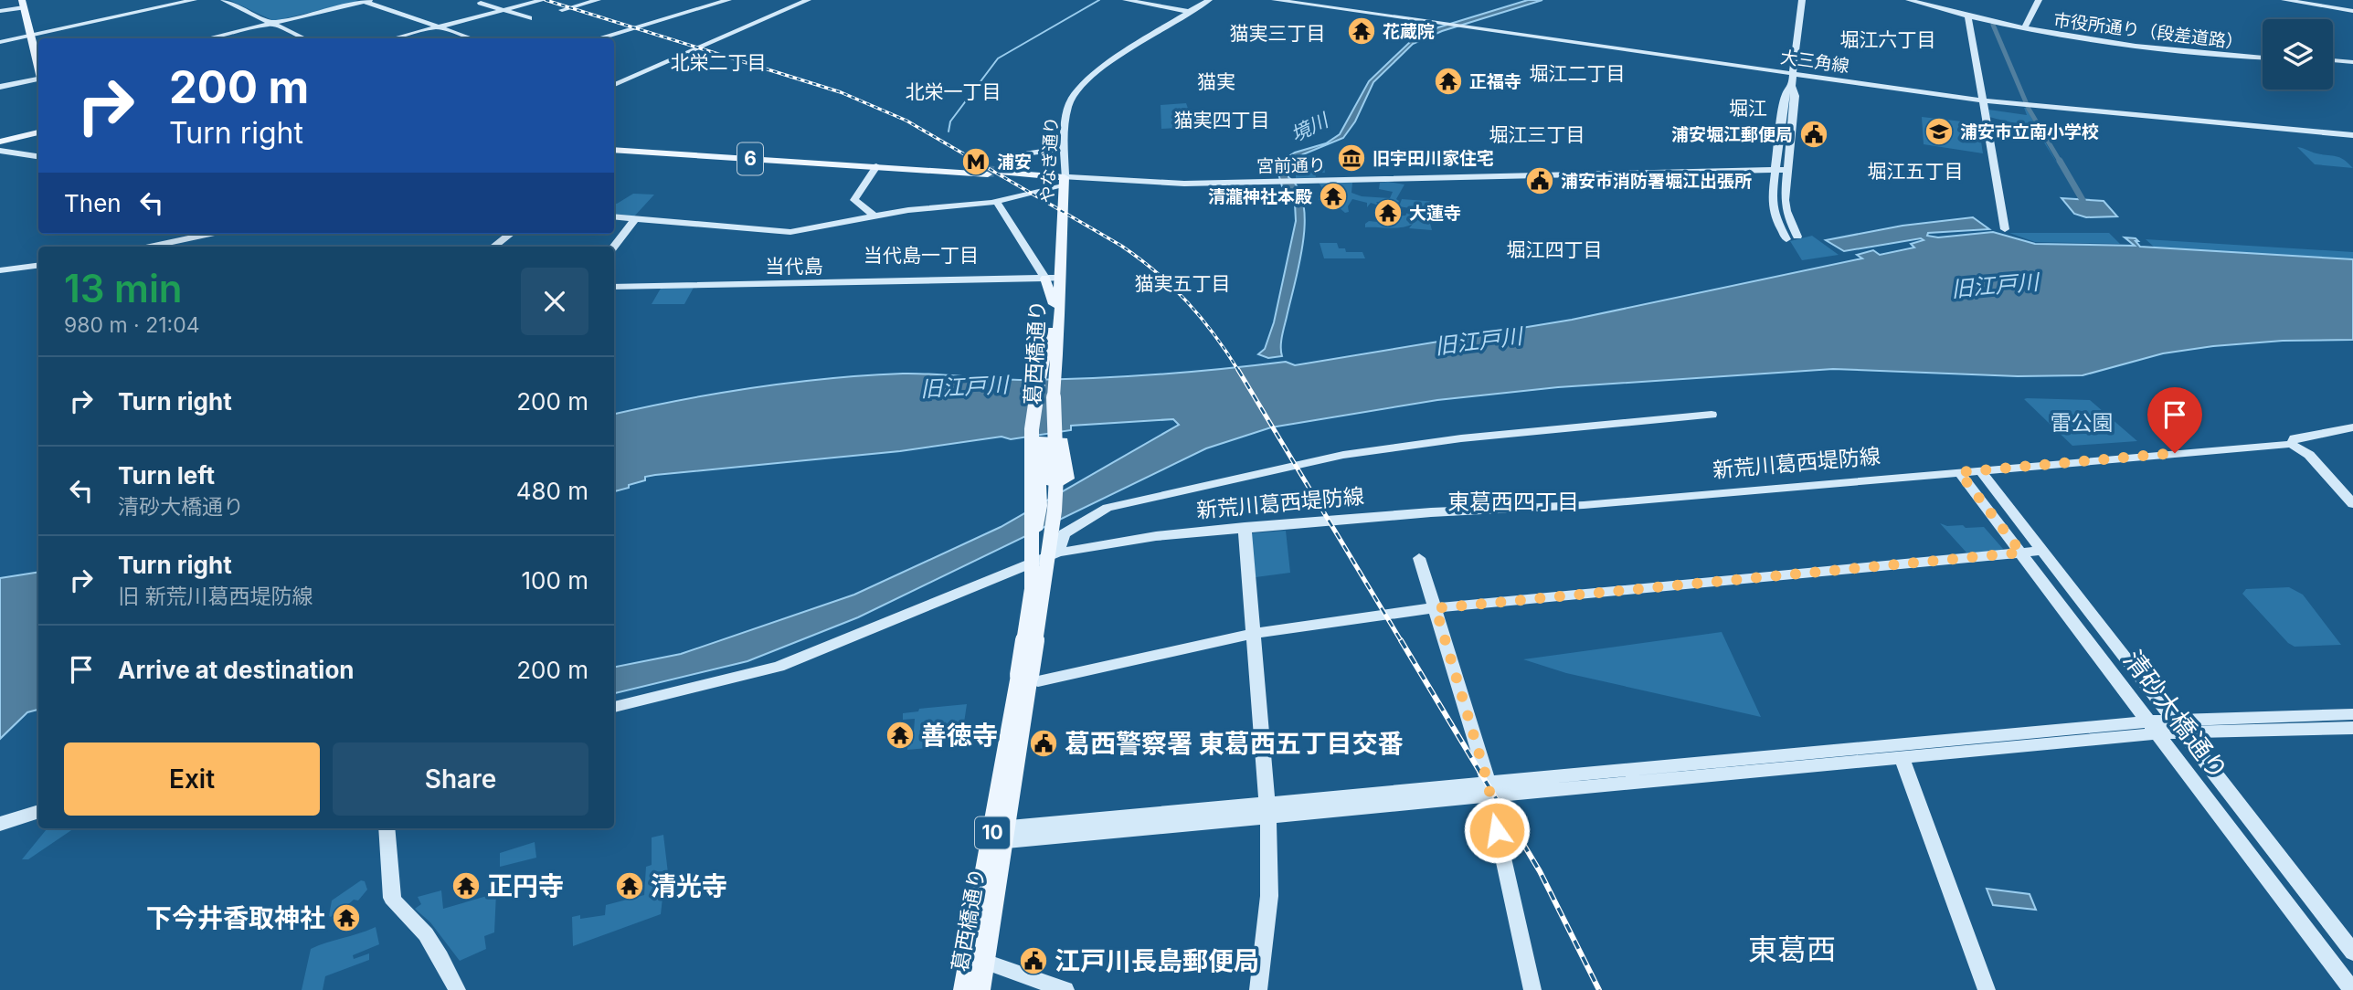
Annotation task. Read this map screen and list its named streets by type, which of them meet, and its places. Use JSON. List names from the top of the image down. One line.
{"streets":{"main road":["6","やなぎ通り","葛西橋通り","10"],"street":["市役所通り（段差道路）","大三角線","宮前通り","新荒川葛西堤防線","清砂大橋通り"]},"crossings":[["やなぎ通り","宮前通り"],["やなぎ通り","葛西橋通り"],["葛西橋通り","新荒川葛西堤防線"],["新荒川葛西堤防線","清砂大橋通り"]],"districts":["猫実三丁目","堀江六丁目","北栄二丁目","堀江二丁目","猫実","北栄一丁目","堀江","猫実四丁目","堀江三丁目","堀江五丁目","堀江四丁目","当代島一丁目","当代島","猫実五丁目","東葛西四丁目","東葛西"],"water":["境川","旧江戸川"],"parks":["雷公園"],"places":{"temple":["花蔵院","正福寺","清瀧神社本殿","大蓮寺","善徳寺","正円寺","清光寺","下今井香取神社"],"school or university":["浦安市立南小学校"],"public building":["浦安堀江郵便局","浦安市消防署堀江出張所","葛西警察署 東葛西五丁目交番","江戸川長島郵便局"],"museum":["旧宇田川家住宅"],"metro station":["浦安"]},"page":{"turn":["200 m","Turn right"],"then":"Then","heading":["13 min","980 m · 21:04"],"list":[{"name":"Turn right","value":"200 m"},{"name":"Turn left","note":"清砂大橋通り","value":"480 m"},{"name":"Turn right","note":"旧 新荒川葛西堤防線","value":"100 m"},{"name":"Arrive at destination","value":"200 m"}],"buttons":["Exit","Share"]}}
